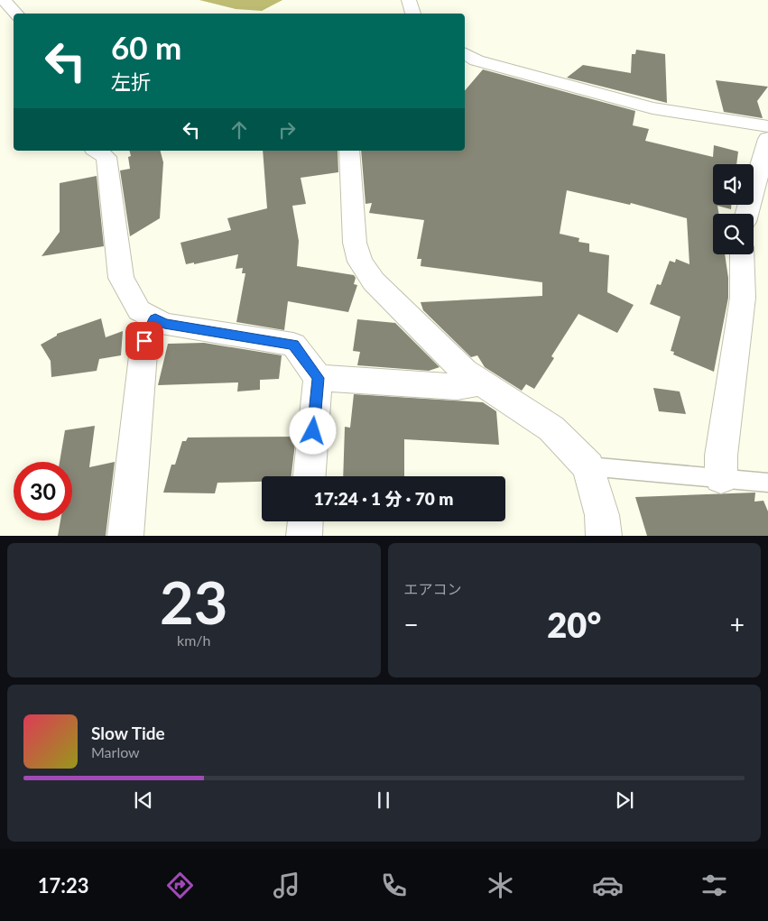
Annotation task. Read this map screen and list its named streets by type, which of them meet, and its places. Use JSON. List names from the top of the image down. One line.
{"page":{"turn":["60 m","左折"],"limit":"30","trip":"17:24 · 1 分 · 70 m","tile":[["23","km/h"],"エアコン"],"heat":["−","20°","+"],"song":["Slow Tide","Marlow"],"tabs":"17:23"}}
